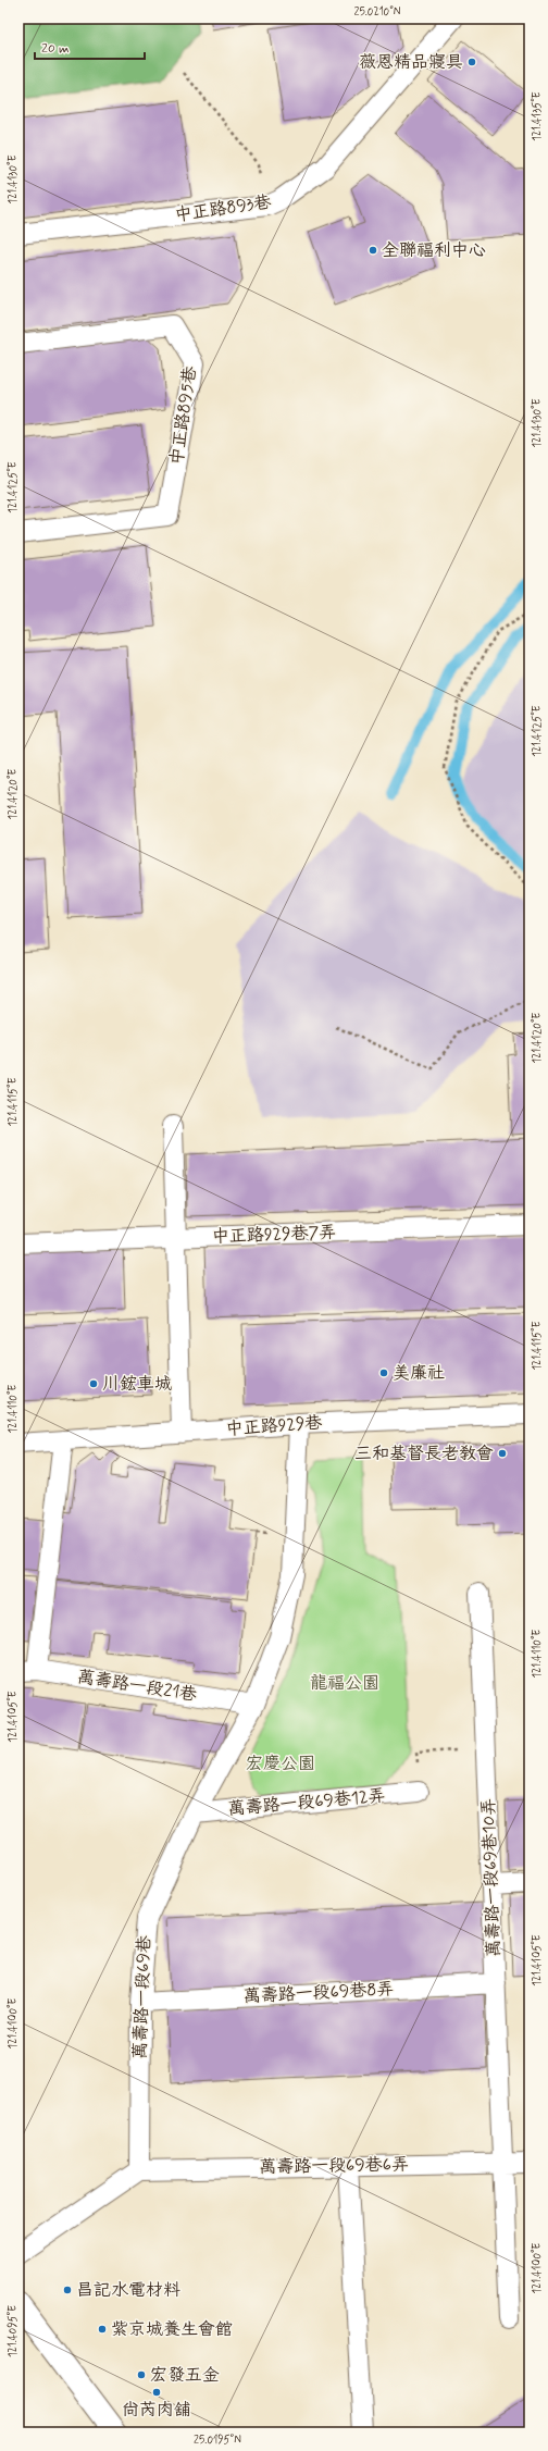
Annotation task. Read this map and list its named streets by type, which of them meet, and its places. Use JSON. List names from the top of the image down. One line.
{"streets":{"lane":["中正路893巷","中正路895巷","中正路929巷7弄","中正路929巷","萬壽路一段21巷","萬壽路一段69巷12弄","萬壽路一段69巷10弄","萬壽路一段69巷8弄","萬壽路一段69巷","萬壽路一段69巷6弄"]},"crossings":[["中正路929巷","萬壽路一段69巷"],["萬壽路一段21巷","萬壽路一段69巷"],["萬壽路一段69巷12弄","萬壽路一段69巷"],["萬壽路一段69巷10弄","萬壽路一段69巷8弄"],["萬壽路一段69巷10弄","萬壽路一段69巷6弄"],["萬壽路一段69巷8弄","萬壽路一段69巷"],["萬壽路一段69巷","萬壽路一段69巷6弄"]],"parks":["龍福公園","宏慶公園"],"places":["薇恩精品寢具","全聯福利中心","美廉社","川鋐車城","三和基督長老教會","昌記水電材料","紫京城養生會館","宏發五金","尚芮肉舖"],"scale_bar":"20 m","coordinates":["25.0210°N","121.4135°E","121.4130°E","121.4125°E","121.4120°E","121.4115°E","121.4110°E","121.4105°E","121.4100°E","121.4095°E","25.0195°N"]}
